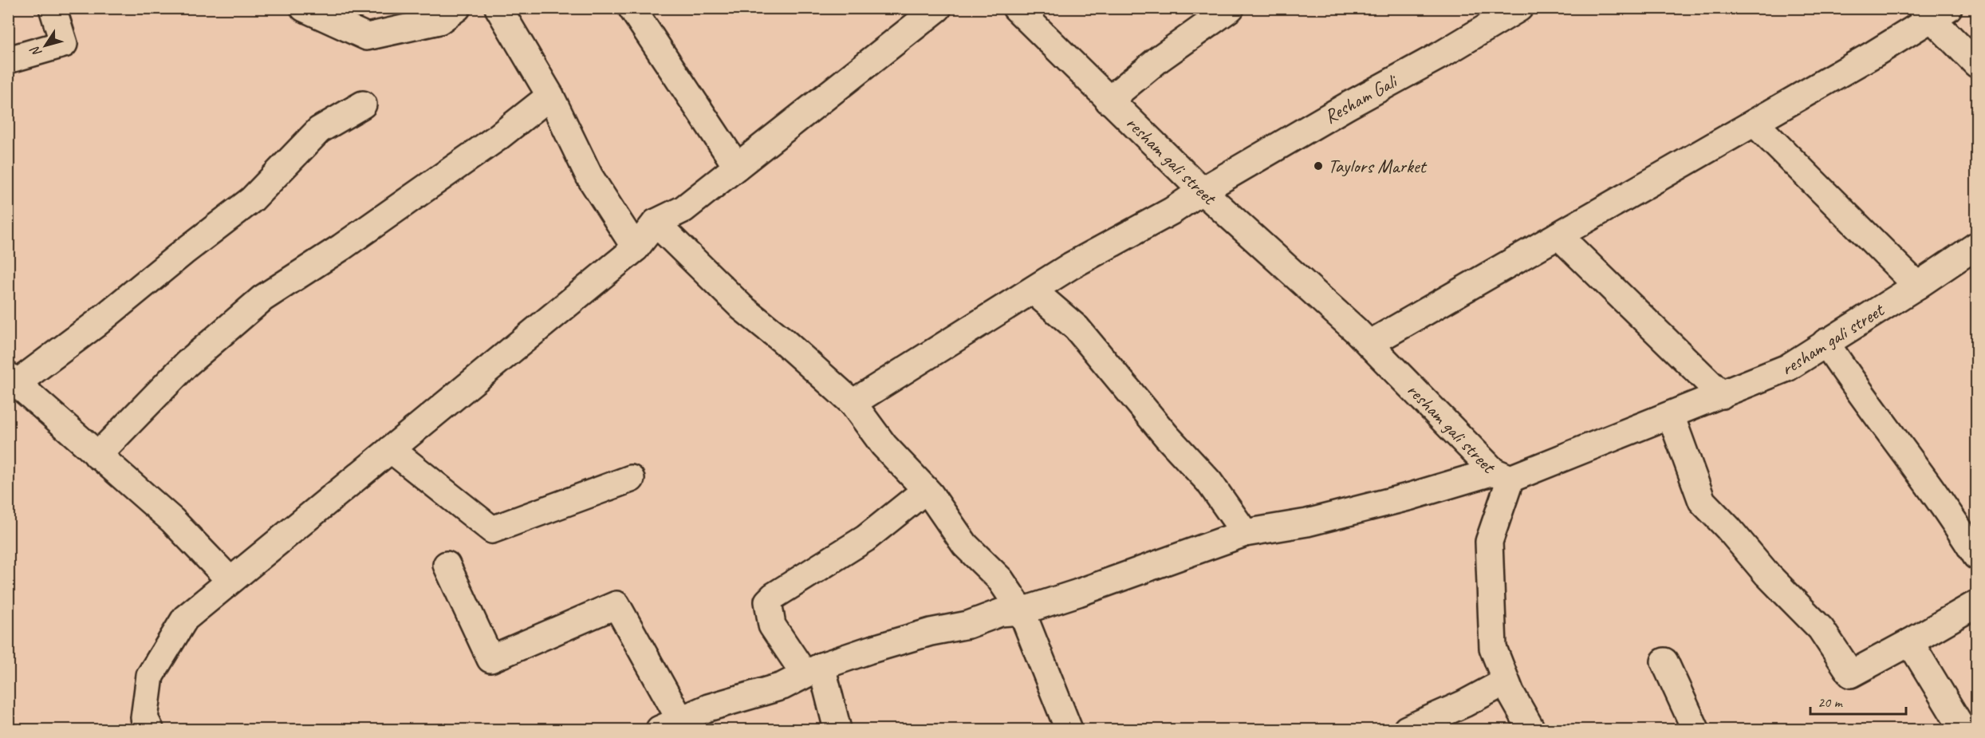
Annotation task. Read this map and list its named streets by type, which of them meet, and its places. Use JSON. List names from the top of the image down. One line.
{"streets":{"street":["Resham Gali","resham gali street"]},"crossings":[["Resham Gali","resham gali street"]],"places":["Taylors Market"],"scale_bar":"20 m","north":"bottom left"}
